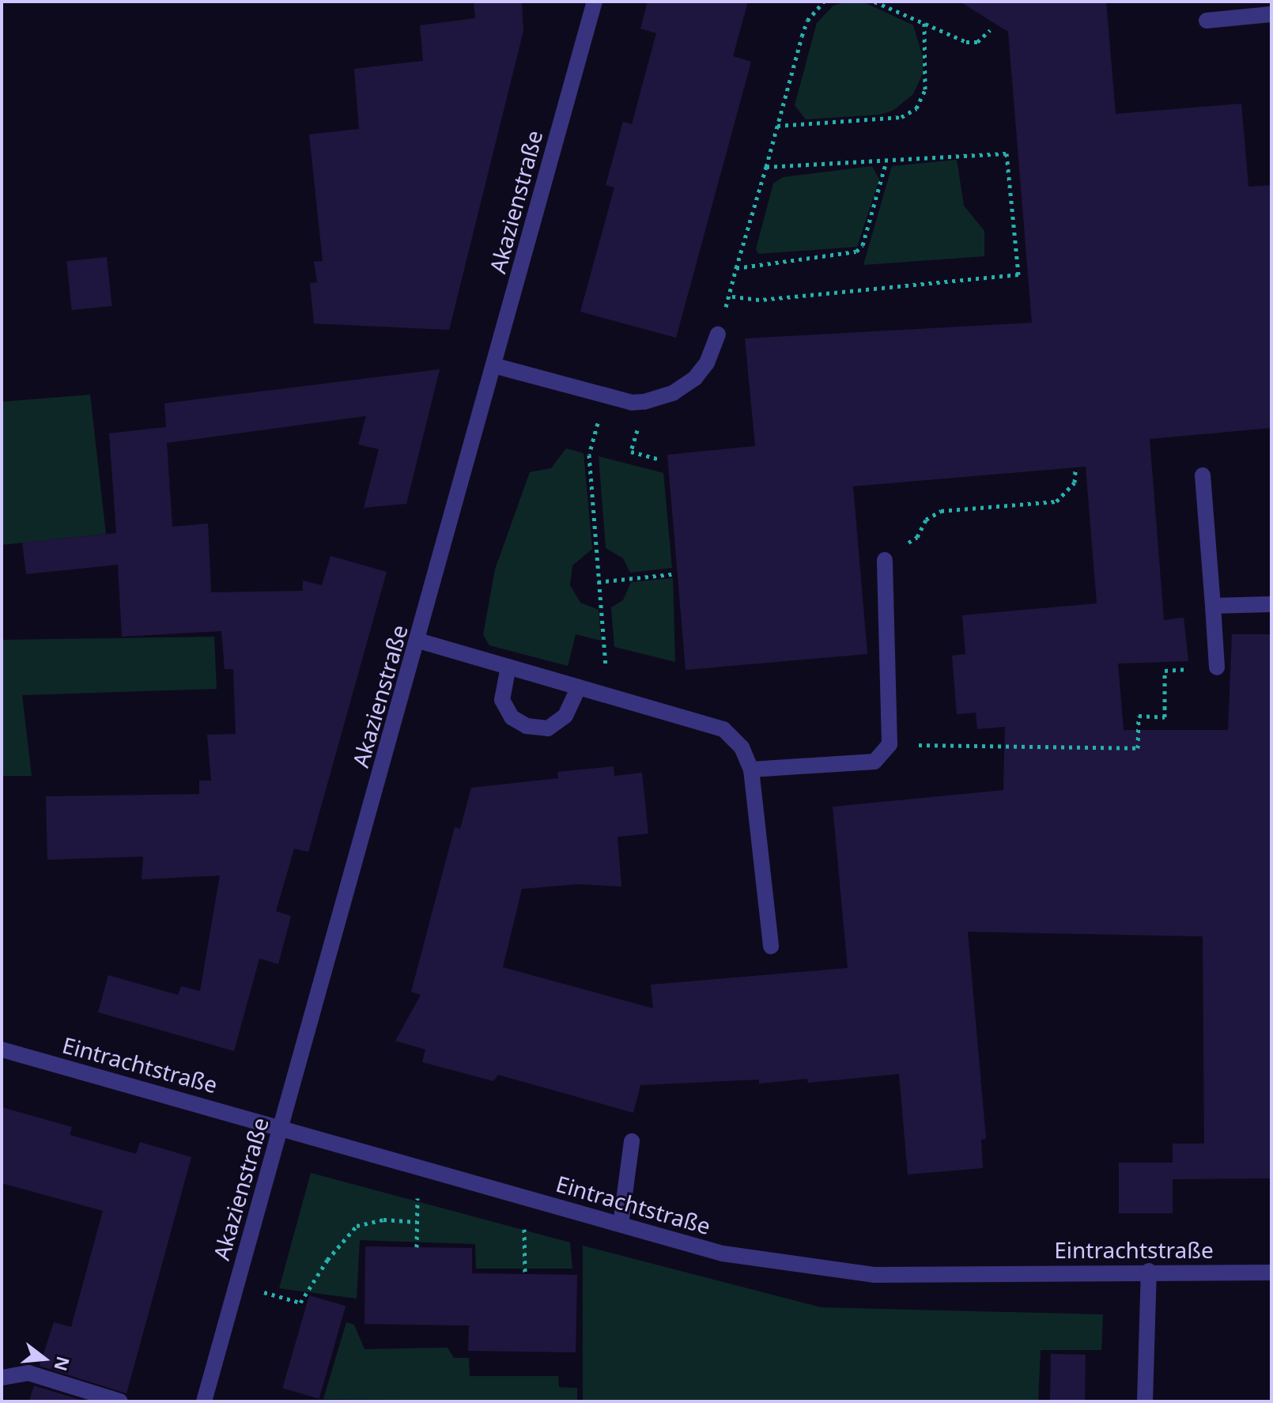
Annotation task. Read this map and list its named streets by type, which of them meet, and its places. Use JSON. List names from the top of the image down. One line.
{"streets":{"street":["Akazienstraße","Eintrachtstraße"]},"crossings":[["Akazienstraße","Eintrachtstraße"]],"north":"right"}
